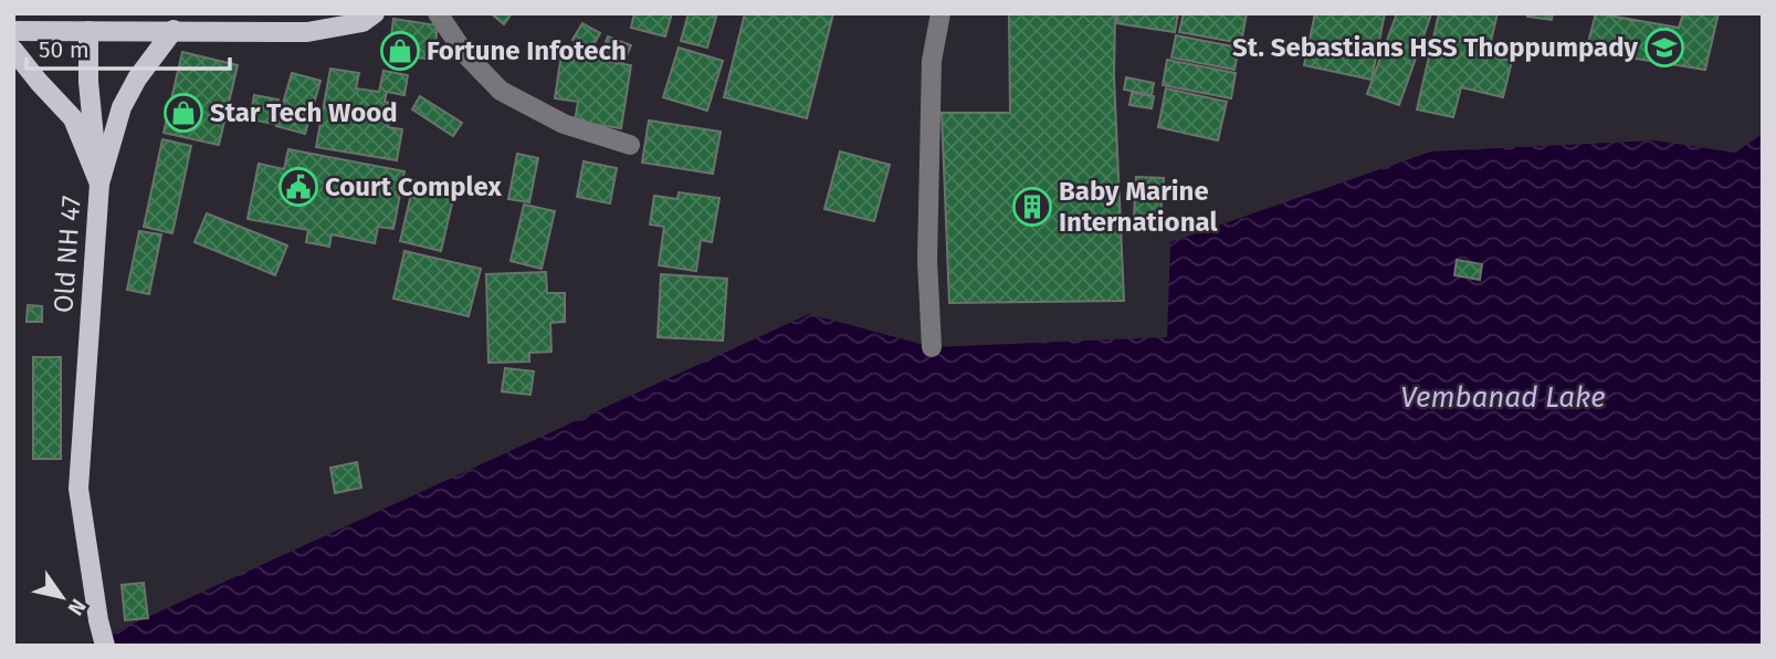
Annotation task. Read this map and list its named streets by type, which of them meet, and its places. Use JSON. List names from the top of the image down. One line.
{"streets":{"main road":["Old NH 47"]},"water":["Vembanad Lake"],"places":{"school or university":["St. Sebastians HSS Thoppumpady"],"shop":["Fortune Infotech","Star Tech Wood"],"public building":["Court Complex"],"building":["Baby Marine International"]},"scale_bar":"50 m","north":"bottom right"}
